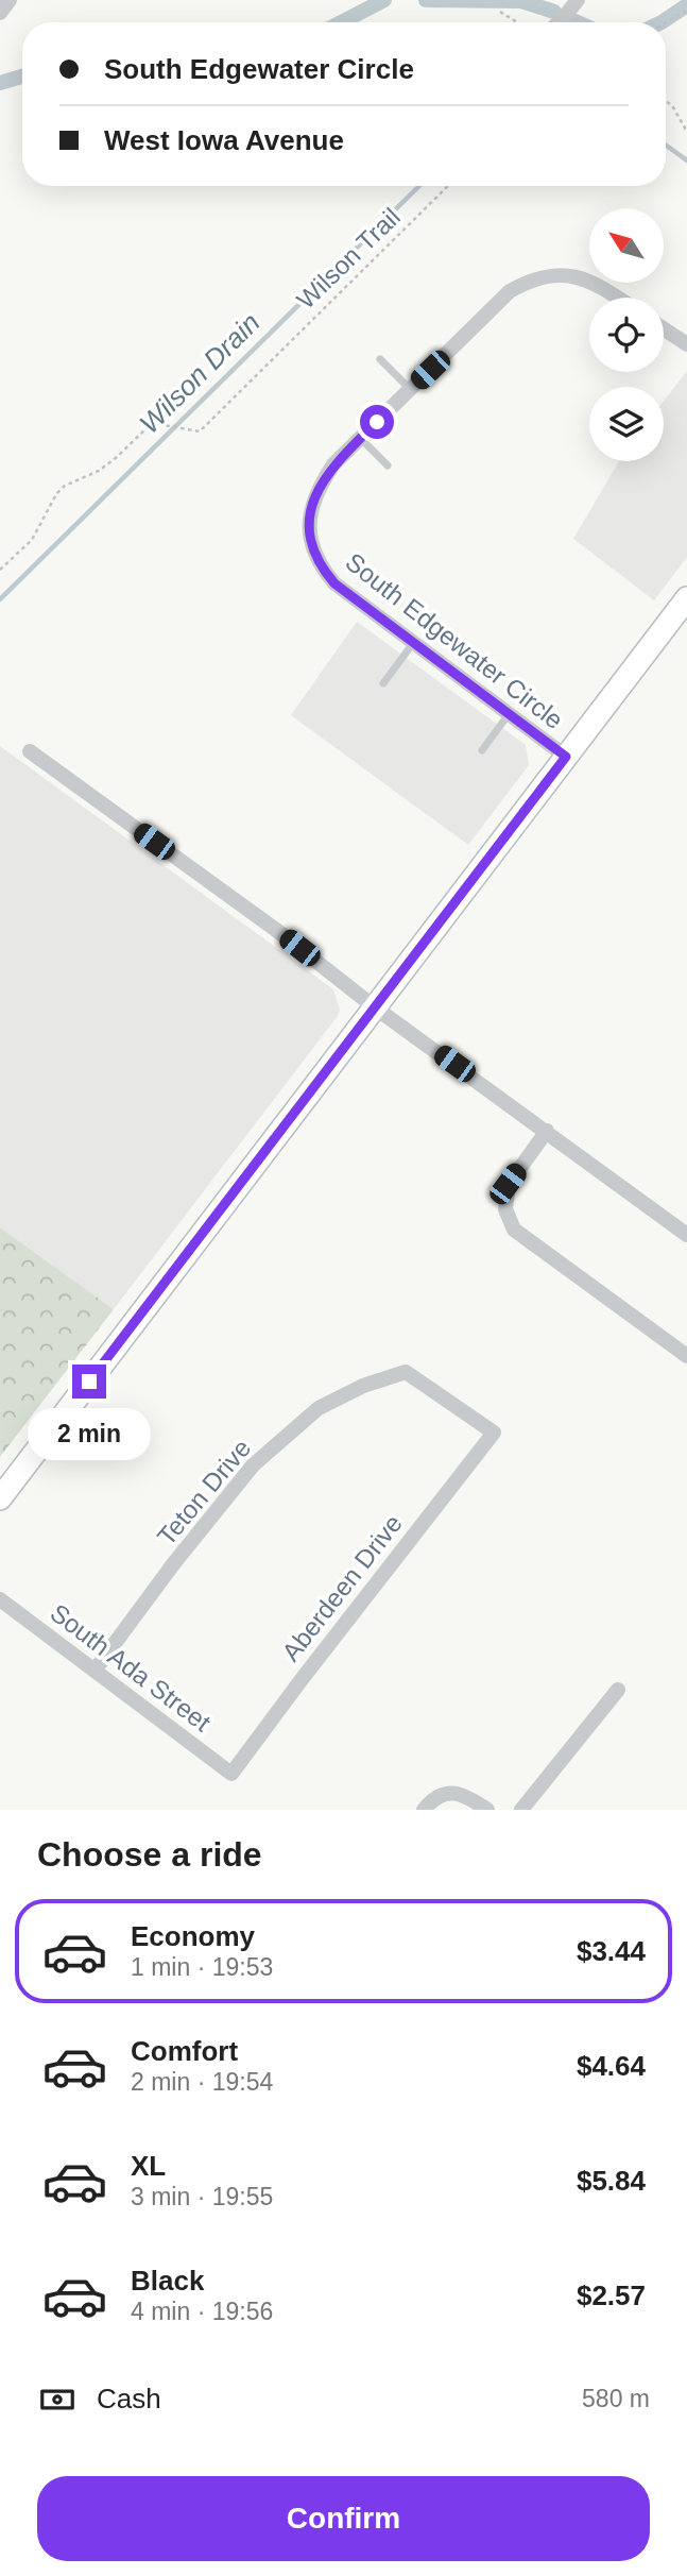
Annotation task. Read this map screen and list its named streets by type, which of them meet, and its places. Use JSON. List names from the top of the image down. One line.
{"streets":{"street":["South Edgewater Circle","Teton Drive","Aberdeen Drive","South Ada Street"],"path":["Wilson Trail"]},"crossings":[["Teton Drive","Aberdeen Drive"],["Teton Drive","South Ada Street"],["Aberdeen Drive","South Ada Street"]],"water":["Wilson Drain"],"north":"top left","page":{"banner":["South Edgewater Circle","West Iowa Avenue"],"bubble":"2 min","heading":"Choose a ride","list":[{"name":"Economy","note":"1 min · 19:53","value":"$3.44"},{"name":"Comfort","note":"2 min · 19:54","value":"$4.64"},{"name":"XL","note":"3 min · 19:55","value":"$5.84"},{"name":"Black","note":"4 min · 19:56","value":"$2.57"}],"pay":["Cash","580 m"],"buttons":"Confirm"}}
